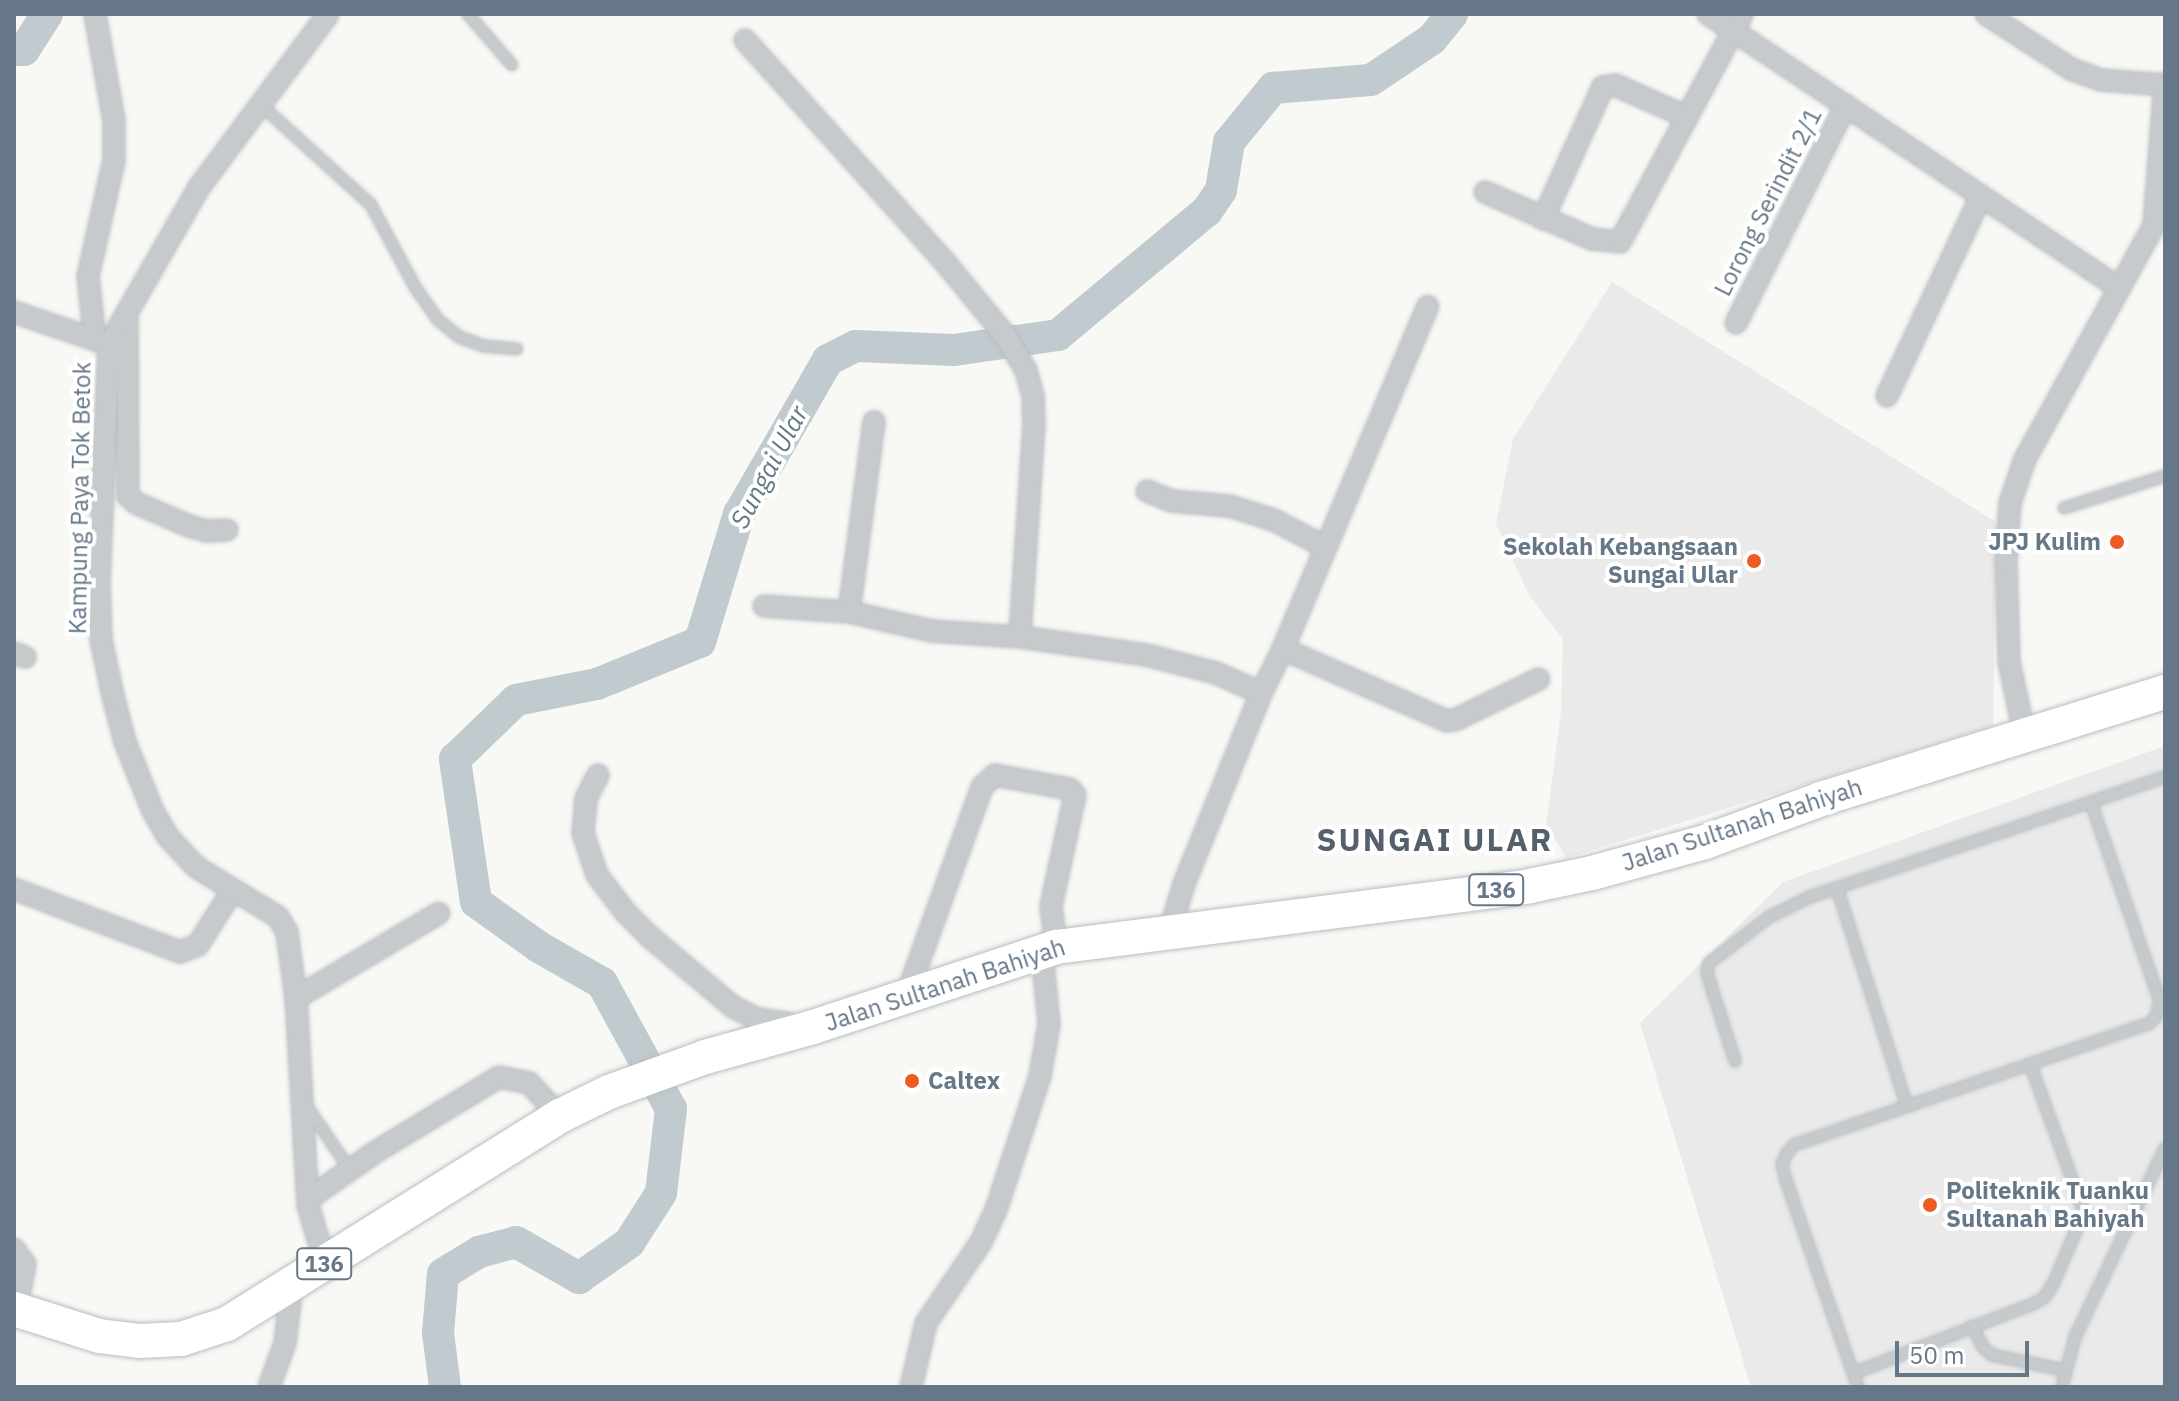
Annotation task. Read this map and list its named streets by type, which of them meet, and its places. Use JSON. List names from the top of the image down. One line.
{"streets":{"main road":["Jalan Sultanah Bahiyah","136"],"street":["Lorong Serindit 2/1","Kampung Paya Tok Betok"]},"crossings":[["Kampung Paya Tok Betok","Jalan Sultanah Bahiyah"]],"districts":["SUNGAI ULAR"],"water":["Sungai Ular"],"places":["JPJ Kulim","Sekolah Kebangsaan Sungai Ular","Caltex","Politeknik Tuanku Sultanah Bahiyah"],"scale_bar":"50 m"}
